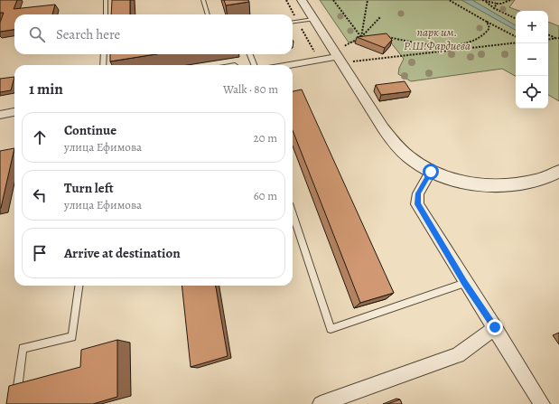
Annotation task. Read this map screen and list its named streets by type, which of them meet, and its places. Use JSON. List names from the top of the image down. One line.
{"parks":["парк им. Р.Ш.Фардиева"],"page":{"map_buttons":["+","−"],"search":"Search here","heading":["1 min","Walk · 80 m"],"list":[["Continue","улица Ефимова","20 m"],["Turn left","улица Ефимова","60 m"],"Arrive at destination"]}}
